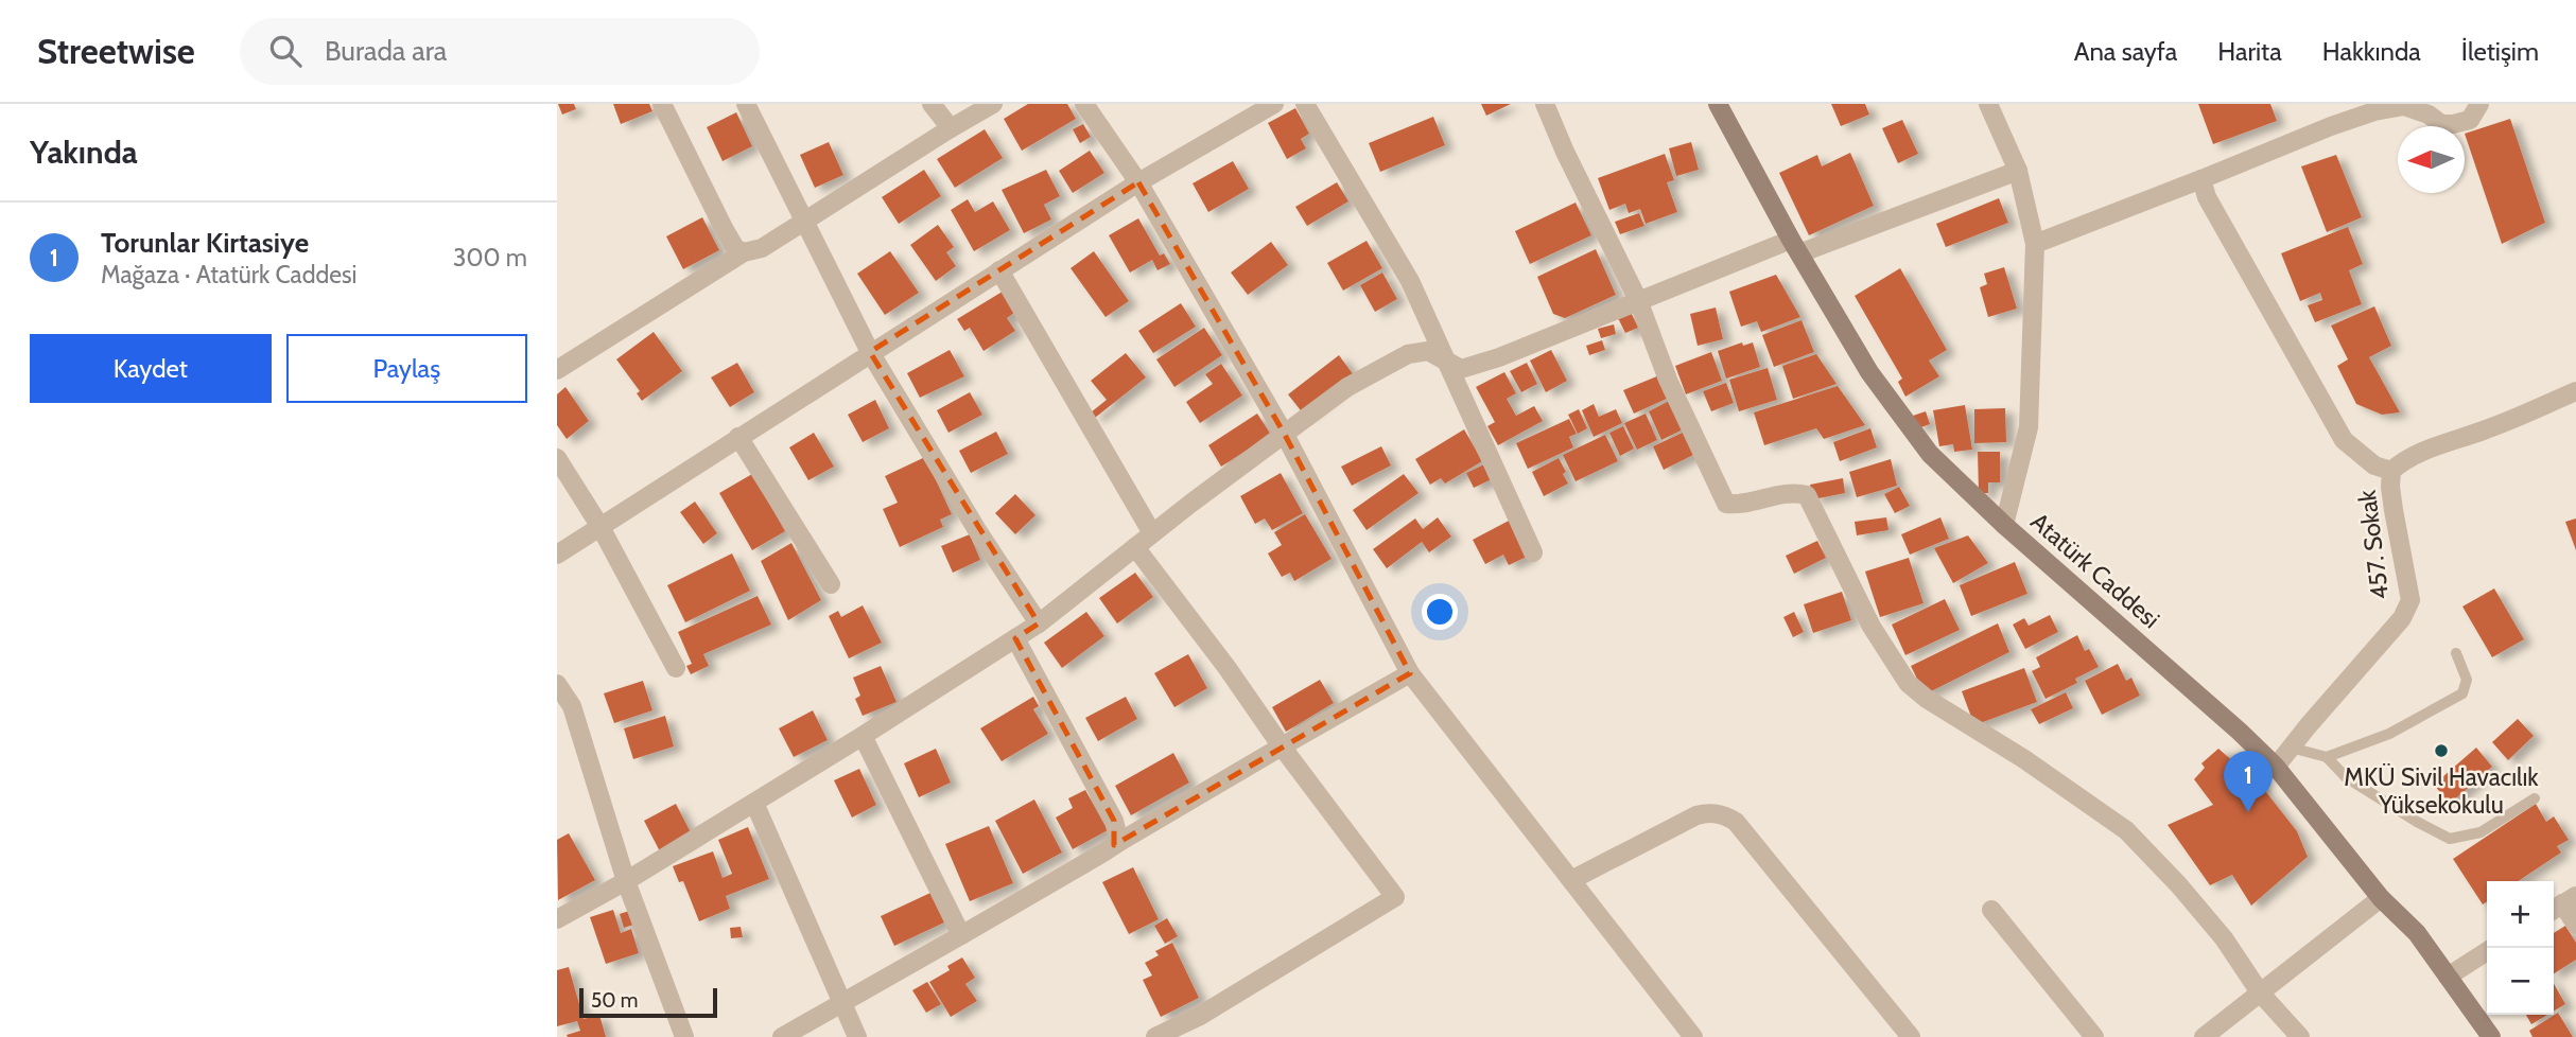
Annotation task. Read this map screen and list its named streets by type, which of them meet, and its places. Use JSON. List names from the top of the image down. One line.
{"streets":{"main road":["Atatürk Caddesi"],"street":["457. Sokak"]},"crossings":[["457. Sokak","Atatürk Caddesi"]],"places":["MKÜ Sivil Havacılık Yüksekokulu"],"scale_bar":"50 m","north":"left","page":{"header":"Streetwise","search":"Burada ara","nav":["Ana sayfa","Harita","Hakkında","İletişim"],"heading":"Yakında","list":[{"mark":"1","name":"Torunlar Kirtasiye","note":"Mağaza · Atatürk Caddesi","value":"300 m"}],"buttons":["Kaydet","Paylaş"],"pins":"1","map_buttons":["+","−"],"scale":"50 m"}}
